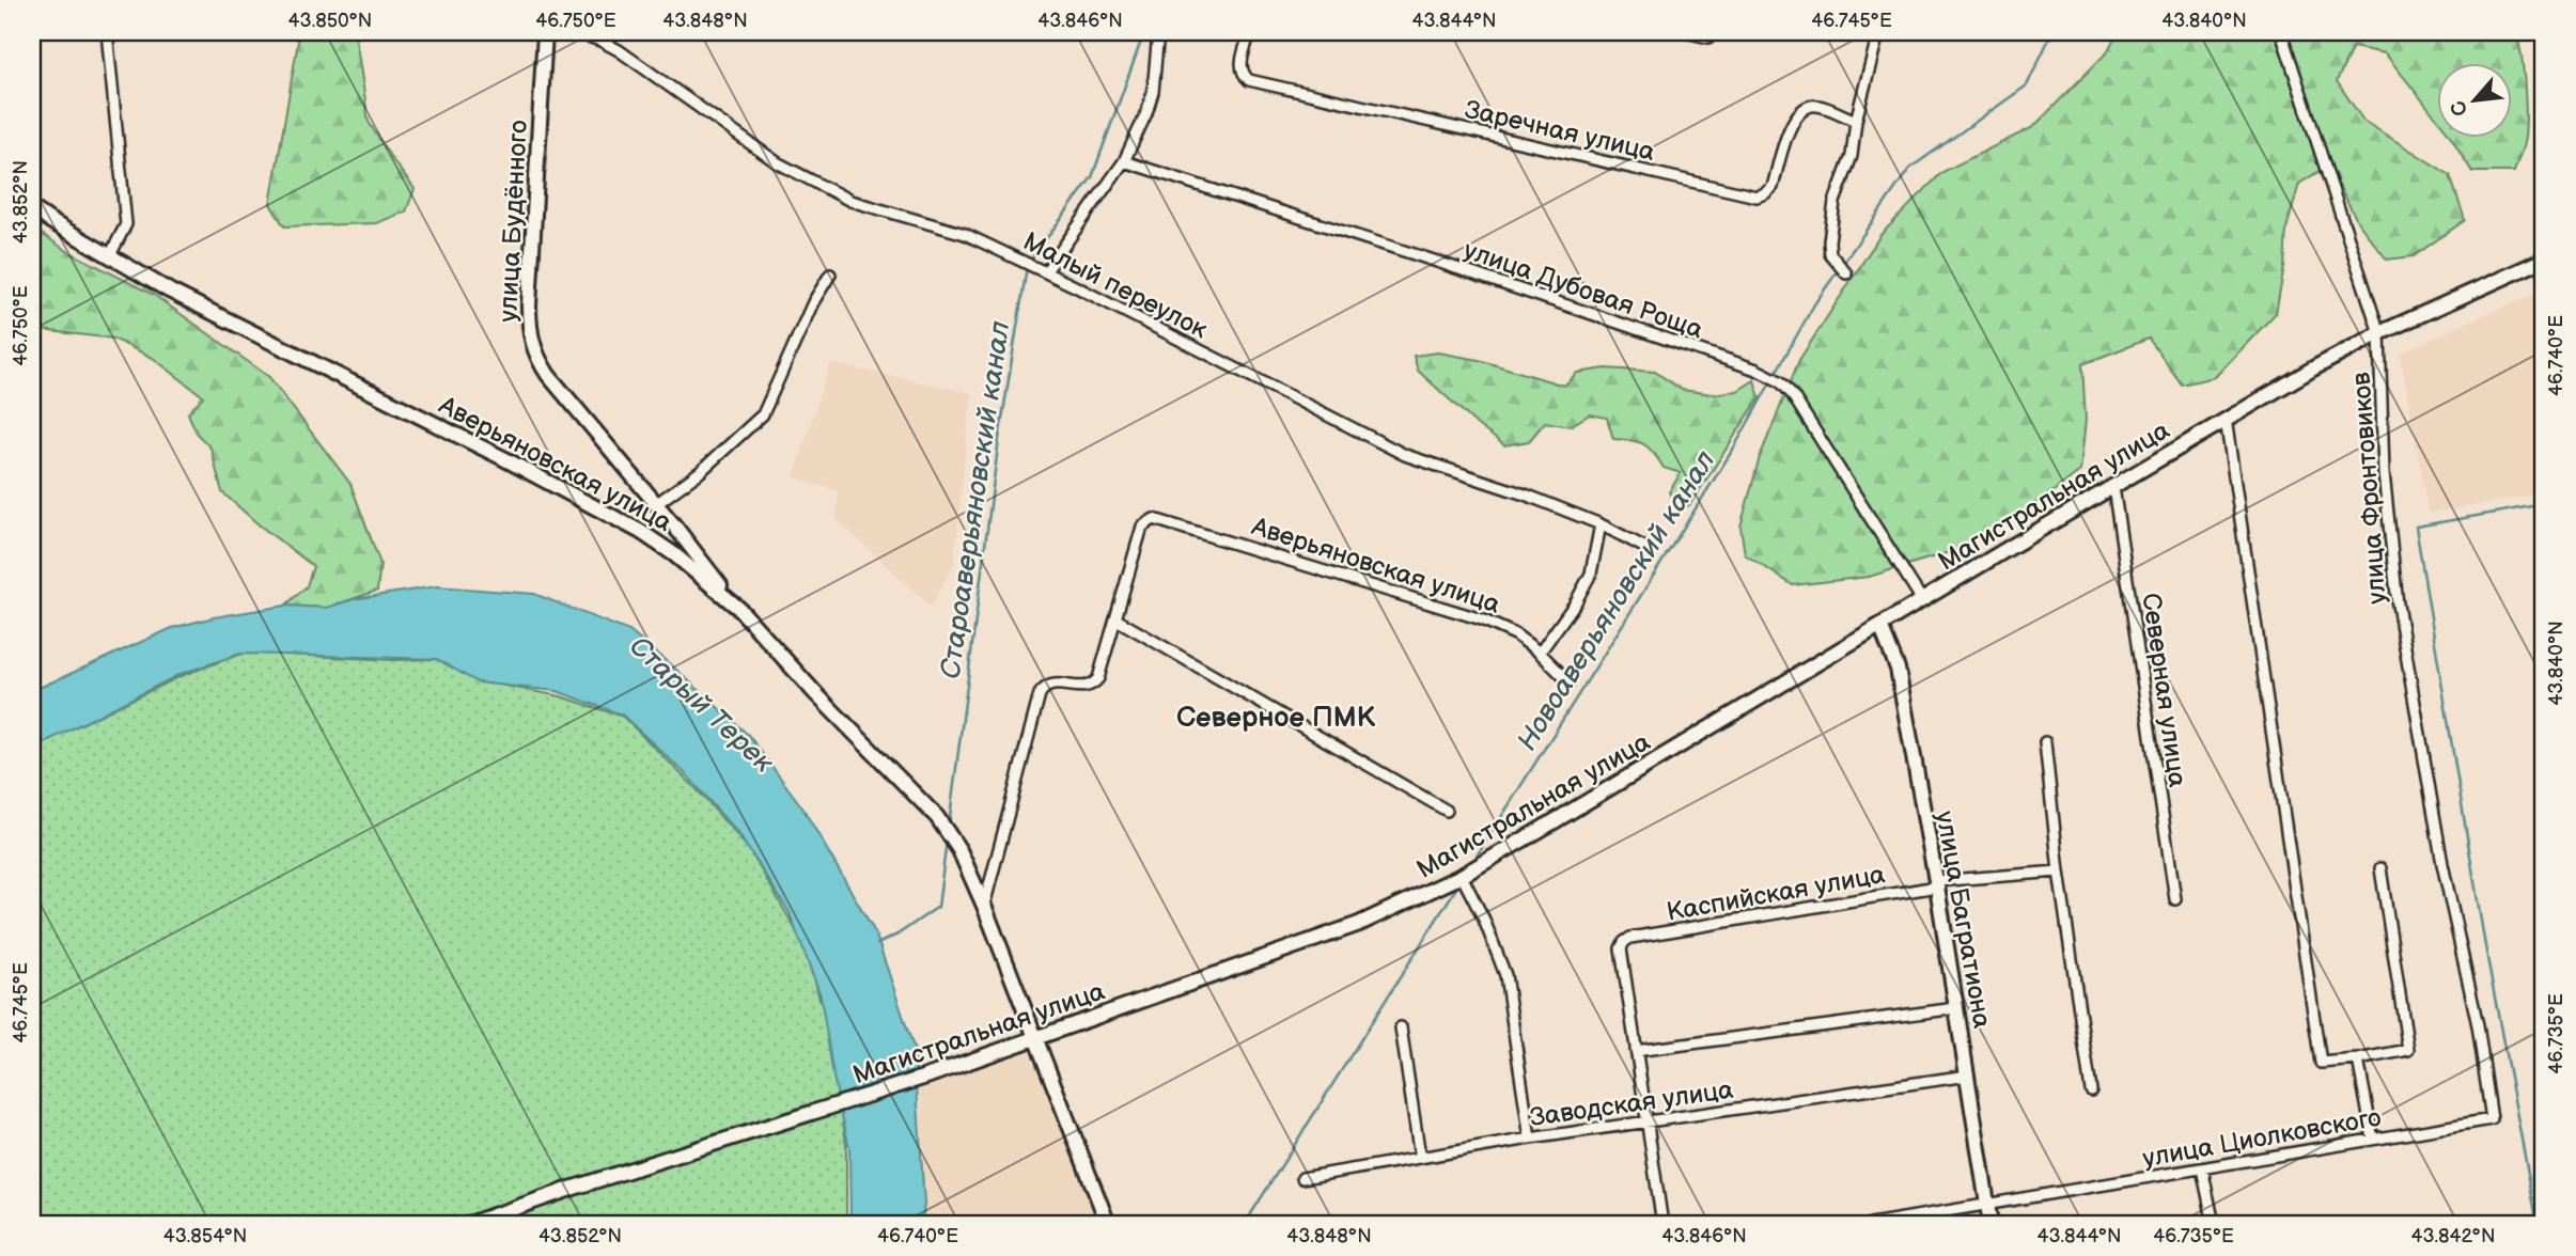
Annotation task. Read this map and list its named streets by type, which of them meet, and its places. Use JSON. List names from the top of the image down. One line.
{"streets":{"street":["Заречная улица","улица Будённого","Малый переулок","улица Дубовая Роща","Аверьяновская улица","улица Фронтовиков","Магистральная улица","Северная улица","Каспийская улица","улица Багратиона","Заводская улица","улица Циолковского"]},"crossings":[["улица Будённого","Аверьяновская улица"],["улица Дубовая Роща","Магистральная улица"],["Аверьяновская улица","Магистральная улица"],["улица Фронтовиков","Магистральная улица"],["улица Фронтовиков","улица Циолковского"],["Магистральная улица","Северная улица"],["Магистральная улица","улица Багратиона"],["Каспийская улица","улица Багратиона"],["Каспийская улица","Заводская улица"],["улица Багратиона","Заводская улица"],["улица Багратиона","улица Циолковского"]],"districts":["Северное ПМК"],"water":["Староаверьяновский канал","Новоаверьяновский канал","Старый Терек"],"north":"bottom left","coordinates":["43.850°N","46.750°E","43.848°N","43.846°N","43.844°N","46.745°E","43.840°N","43.852°N","46.740°E","46.735°E","43.854°N","43.842°N"]}
